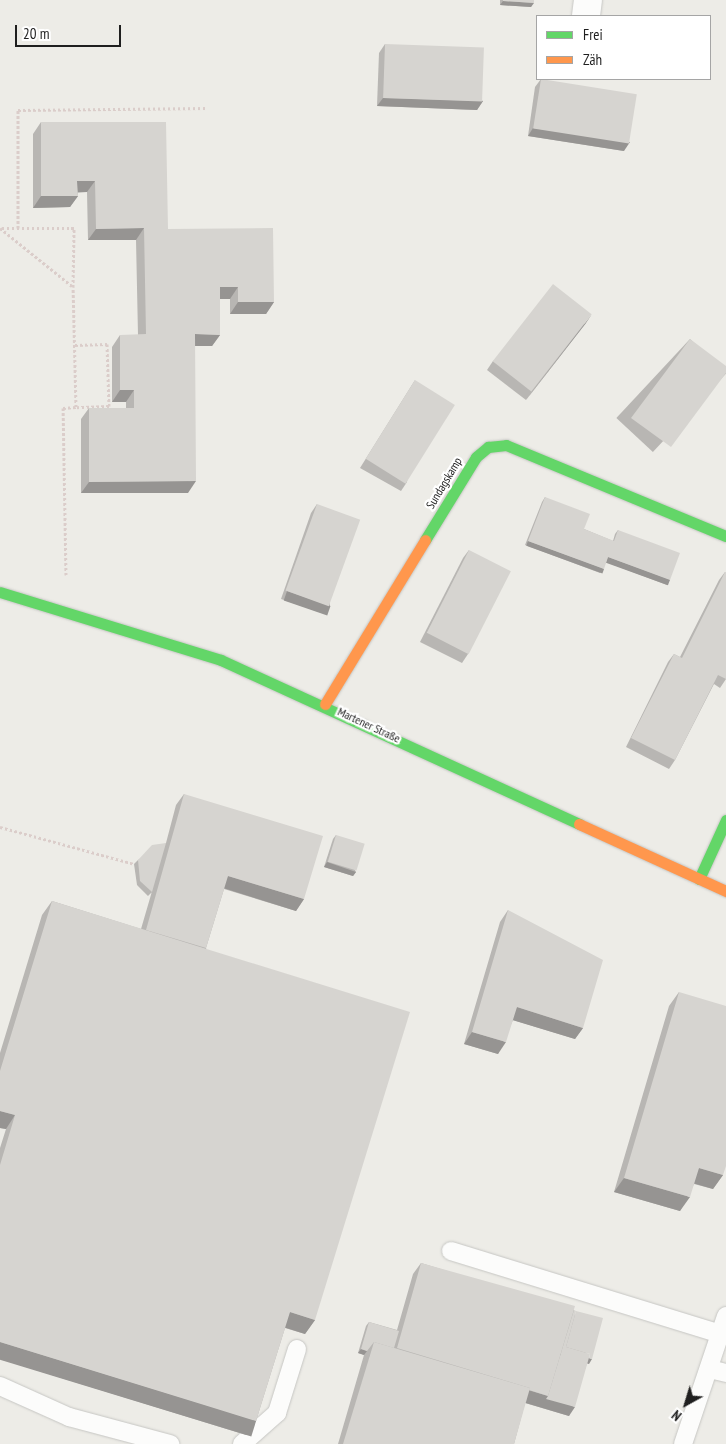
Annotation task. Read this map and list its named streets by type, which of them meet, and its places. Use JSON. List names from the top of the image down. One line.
{"streets":{"street":["Sundagskamp","Martener Straße"]},"crossings":[["Sundagskamp","Martener Straße"]],"legend":["Frei","Zäh"],"scale_bar":"20 m","north":"bottom left"}
